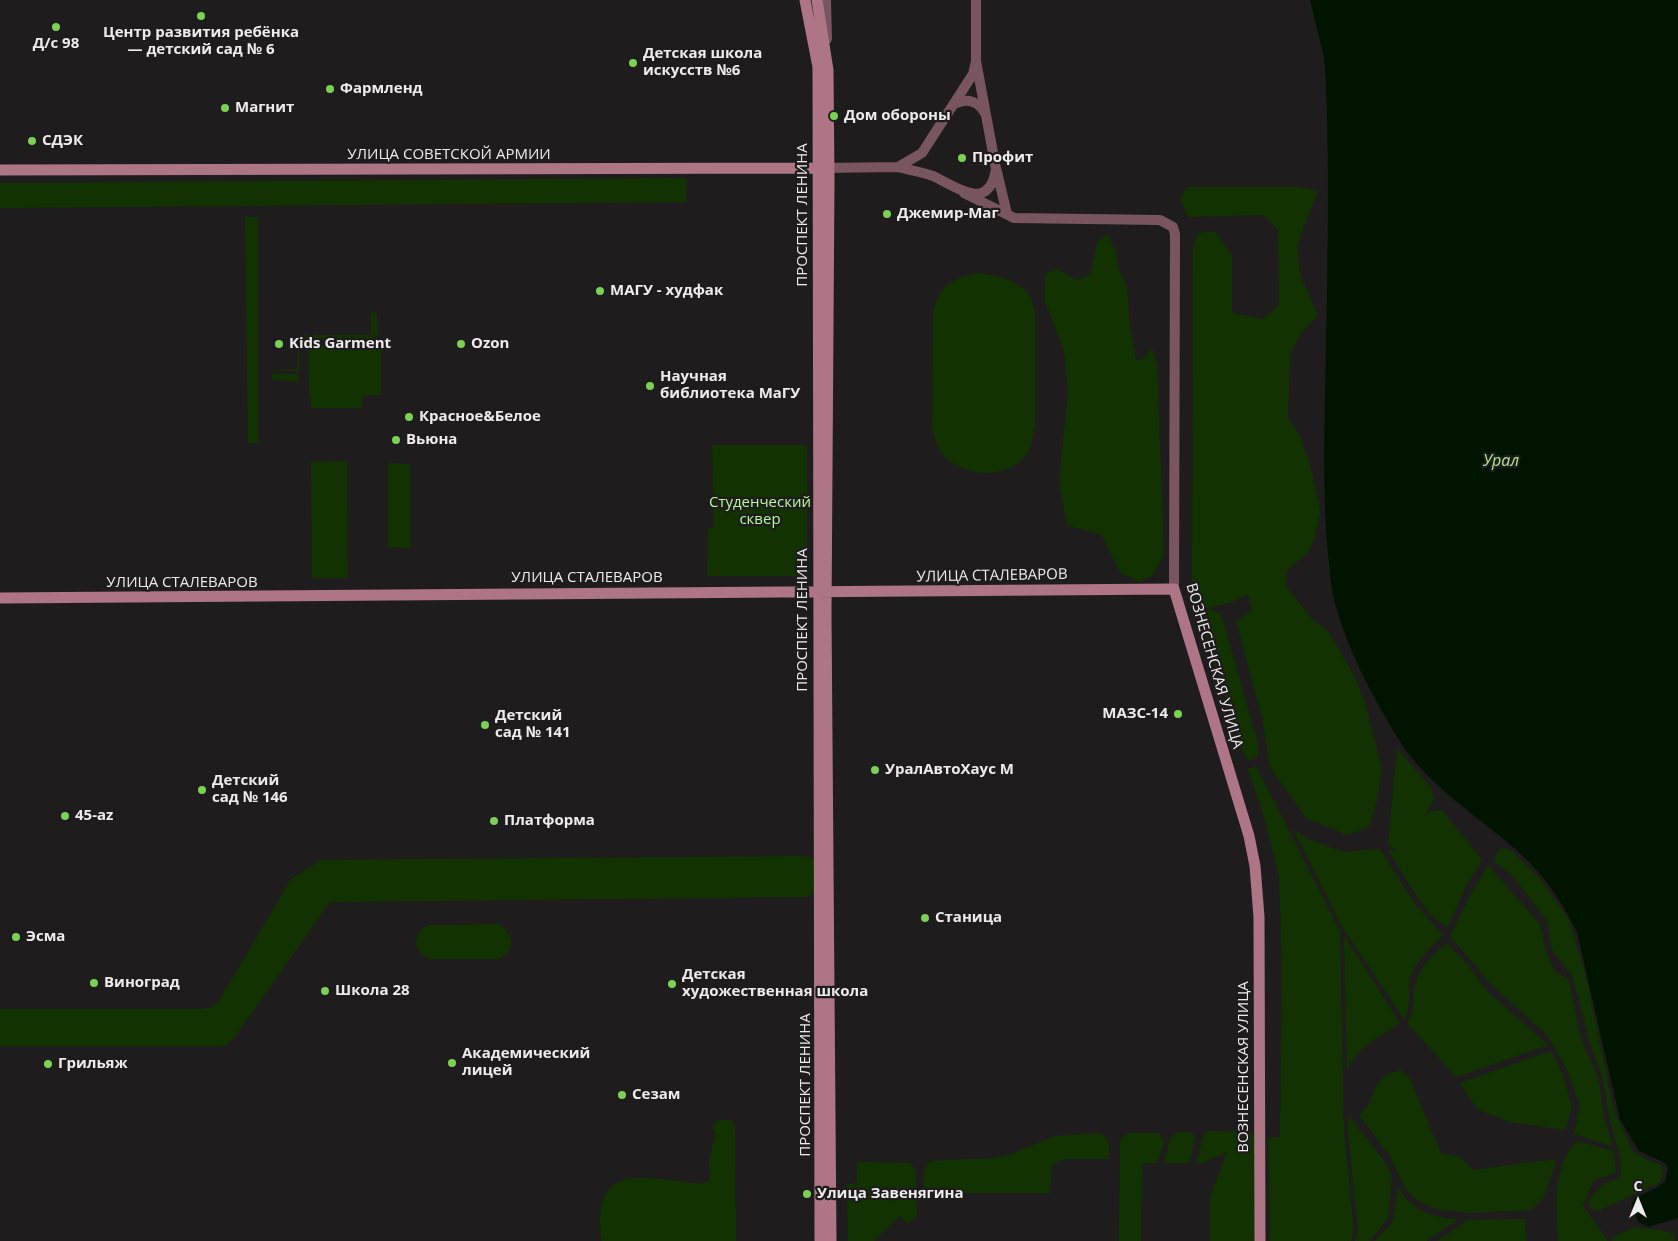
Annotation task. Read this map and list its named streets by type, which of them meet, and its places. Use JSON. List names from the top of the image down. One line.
{"streets":{"main road":["УЛИЦА СОВЕТСКОЙ АРМИИ","ПРОСПЕКТ ЛЕНИНА","УЛИЦА СТАЛЕВАРОВ","ВОЗНЕСЕНСКАЯ УЛИЦА"]},"crossings":[["УЛИЦА СОВЕТСКОЙ АРМИИ","ПРОСПЕКТ ЛЕНИНА"],["ПРОСПЕКТ ЛЕНИНА","УЛИЦА СТАЛЕВАРОВ"],["УЛИЦА СТАЛЕВАРОВ","ВОЗНЕСЕНСКАЯ УЛИЦА"]],"water":["Урал"],"parks":["Студенческий сквер"],"places":["Центр развития ребёнка — детский сад № 6","Д/с 98","Детская школа искусств №6","Фармленд","Магнит","Дом обороны","СДЭК","Профит","Джемир-Маг","МАГУ - худфак","Kids Garment","Ozon","Научная библиотека МаГУ","Красное&Белое","Вьюна","МАЗС-14","Детский сад № 141","УралАвтоХаус М","Детский сад № 146","45-az","Платформа","Станица","Эсма","Виноград","Детская художественная школа","Школа 28","Академический лицей","Грильяж","Сезам","Улица Завенягина"],"north":"top"}
